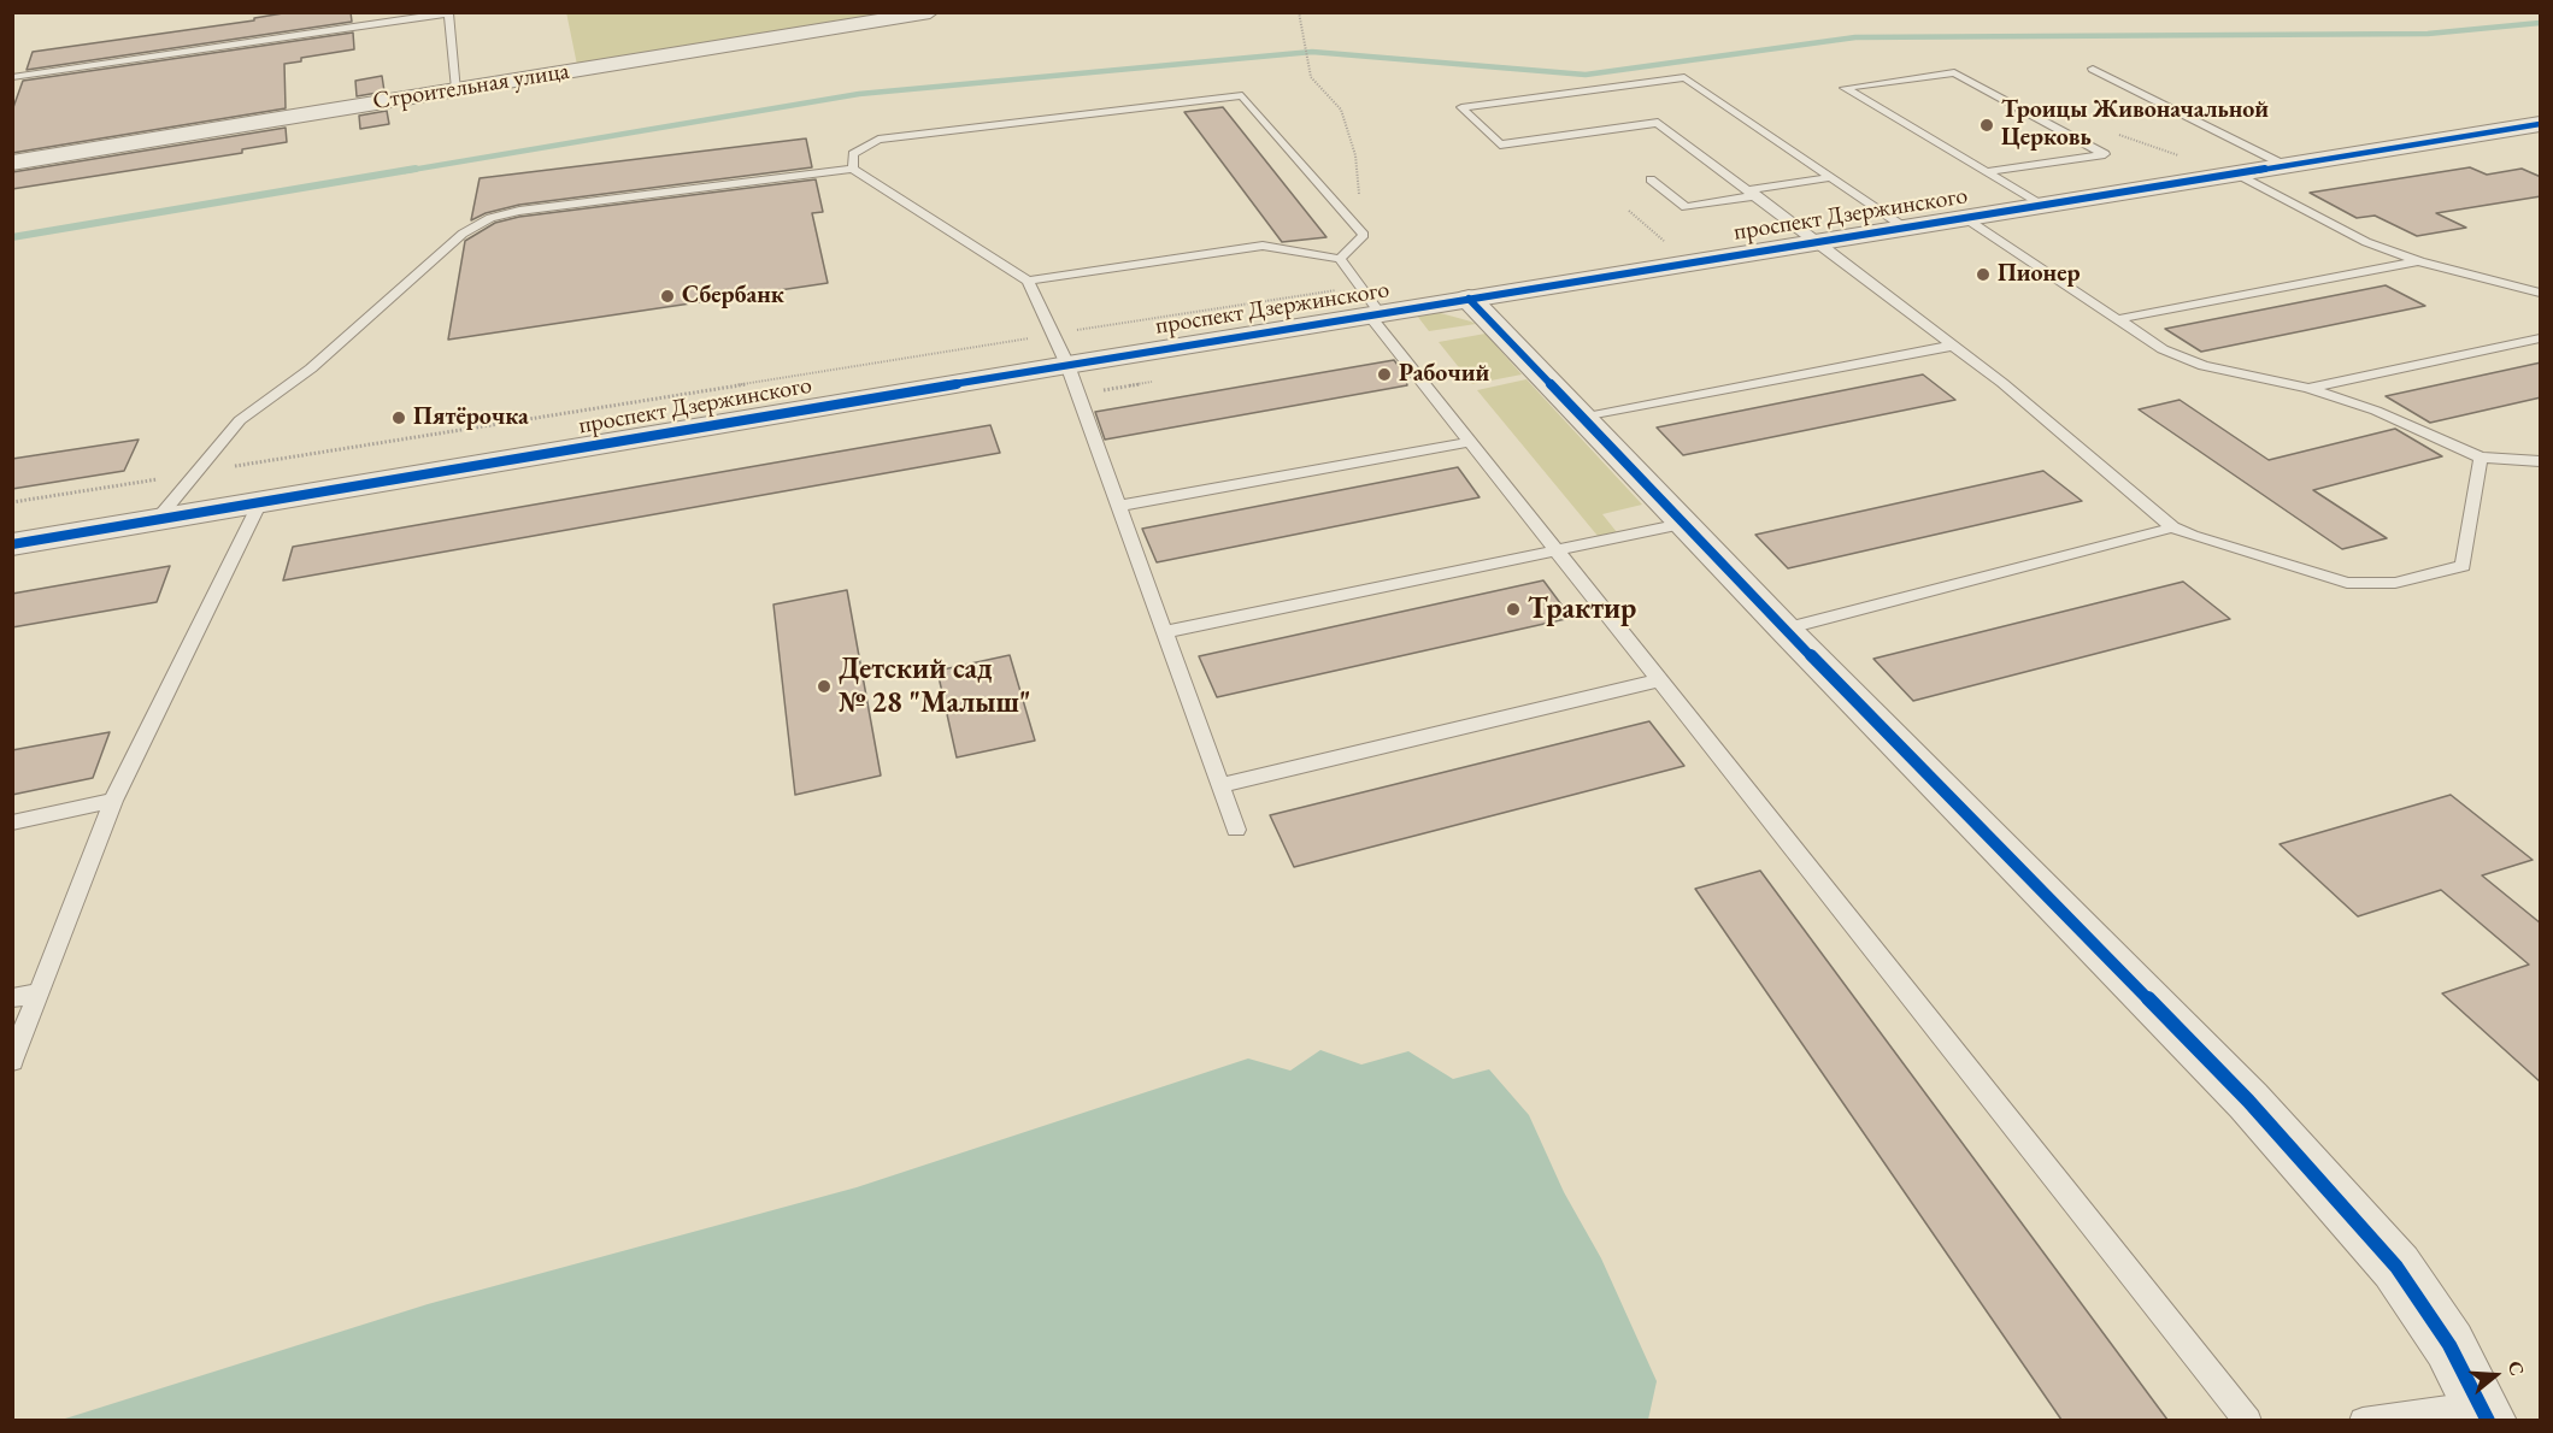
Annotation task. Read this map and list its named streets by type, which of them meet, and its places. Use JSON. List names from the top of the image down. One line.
{"streets":{"street":["Строительная улица","проспект Дзержинского"]},"places":["Троицы Живоначальной Церковь","Пионер","Сбербанк","Рабочий","Пятёрочка","Трактир","Детский сад № 28 \"Малыш\""],"north":"right"}
